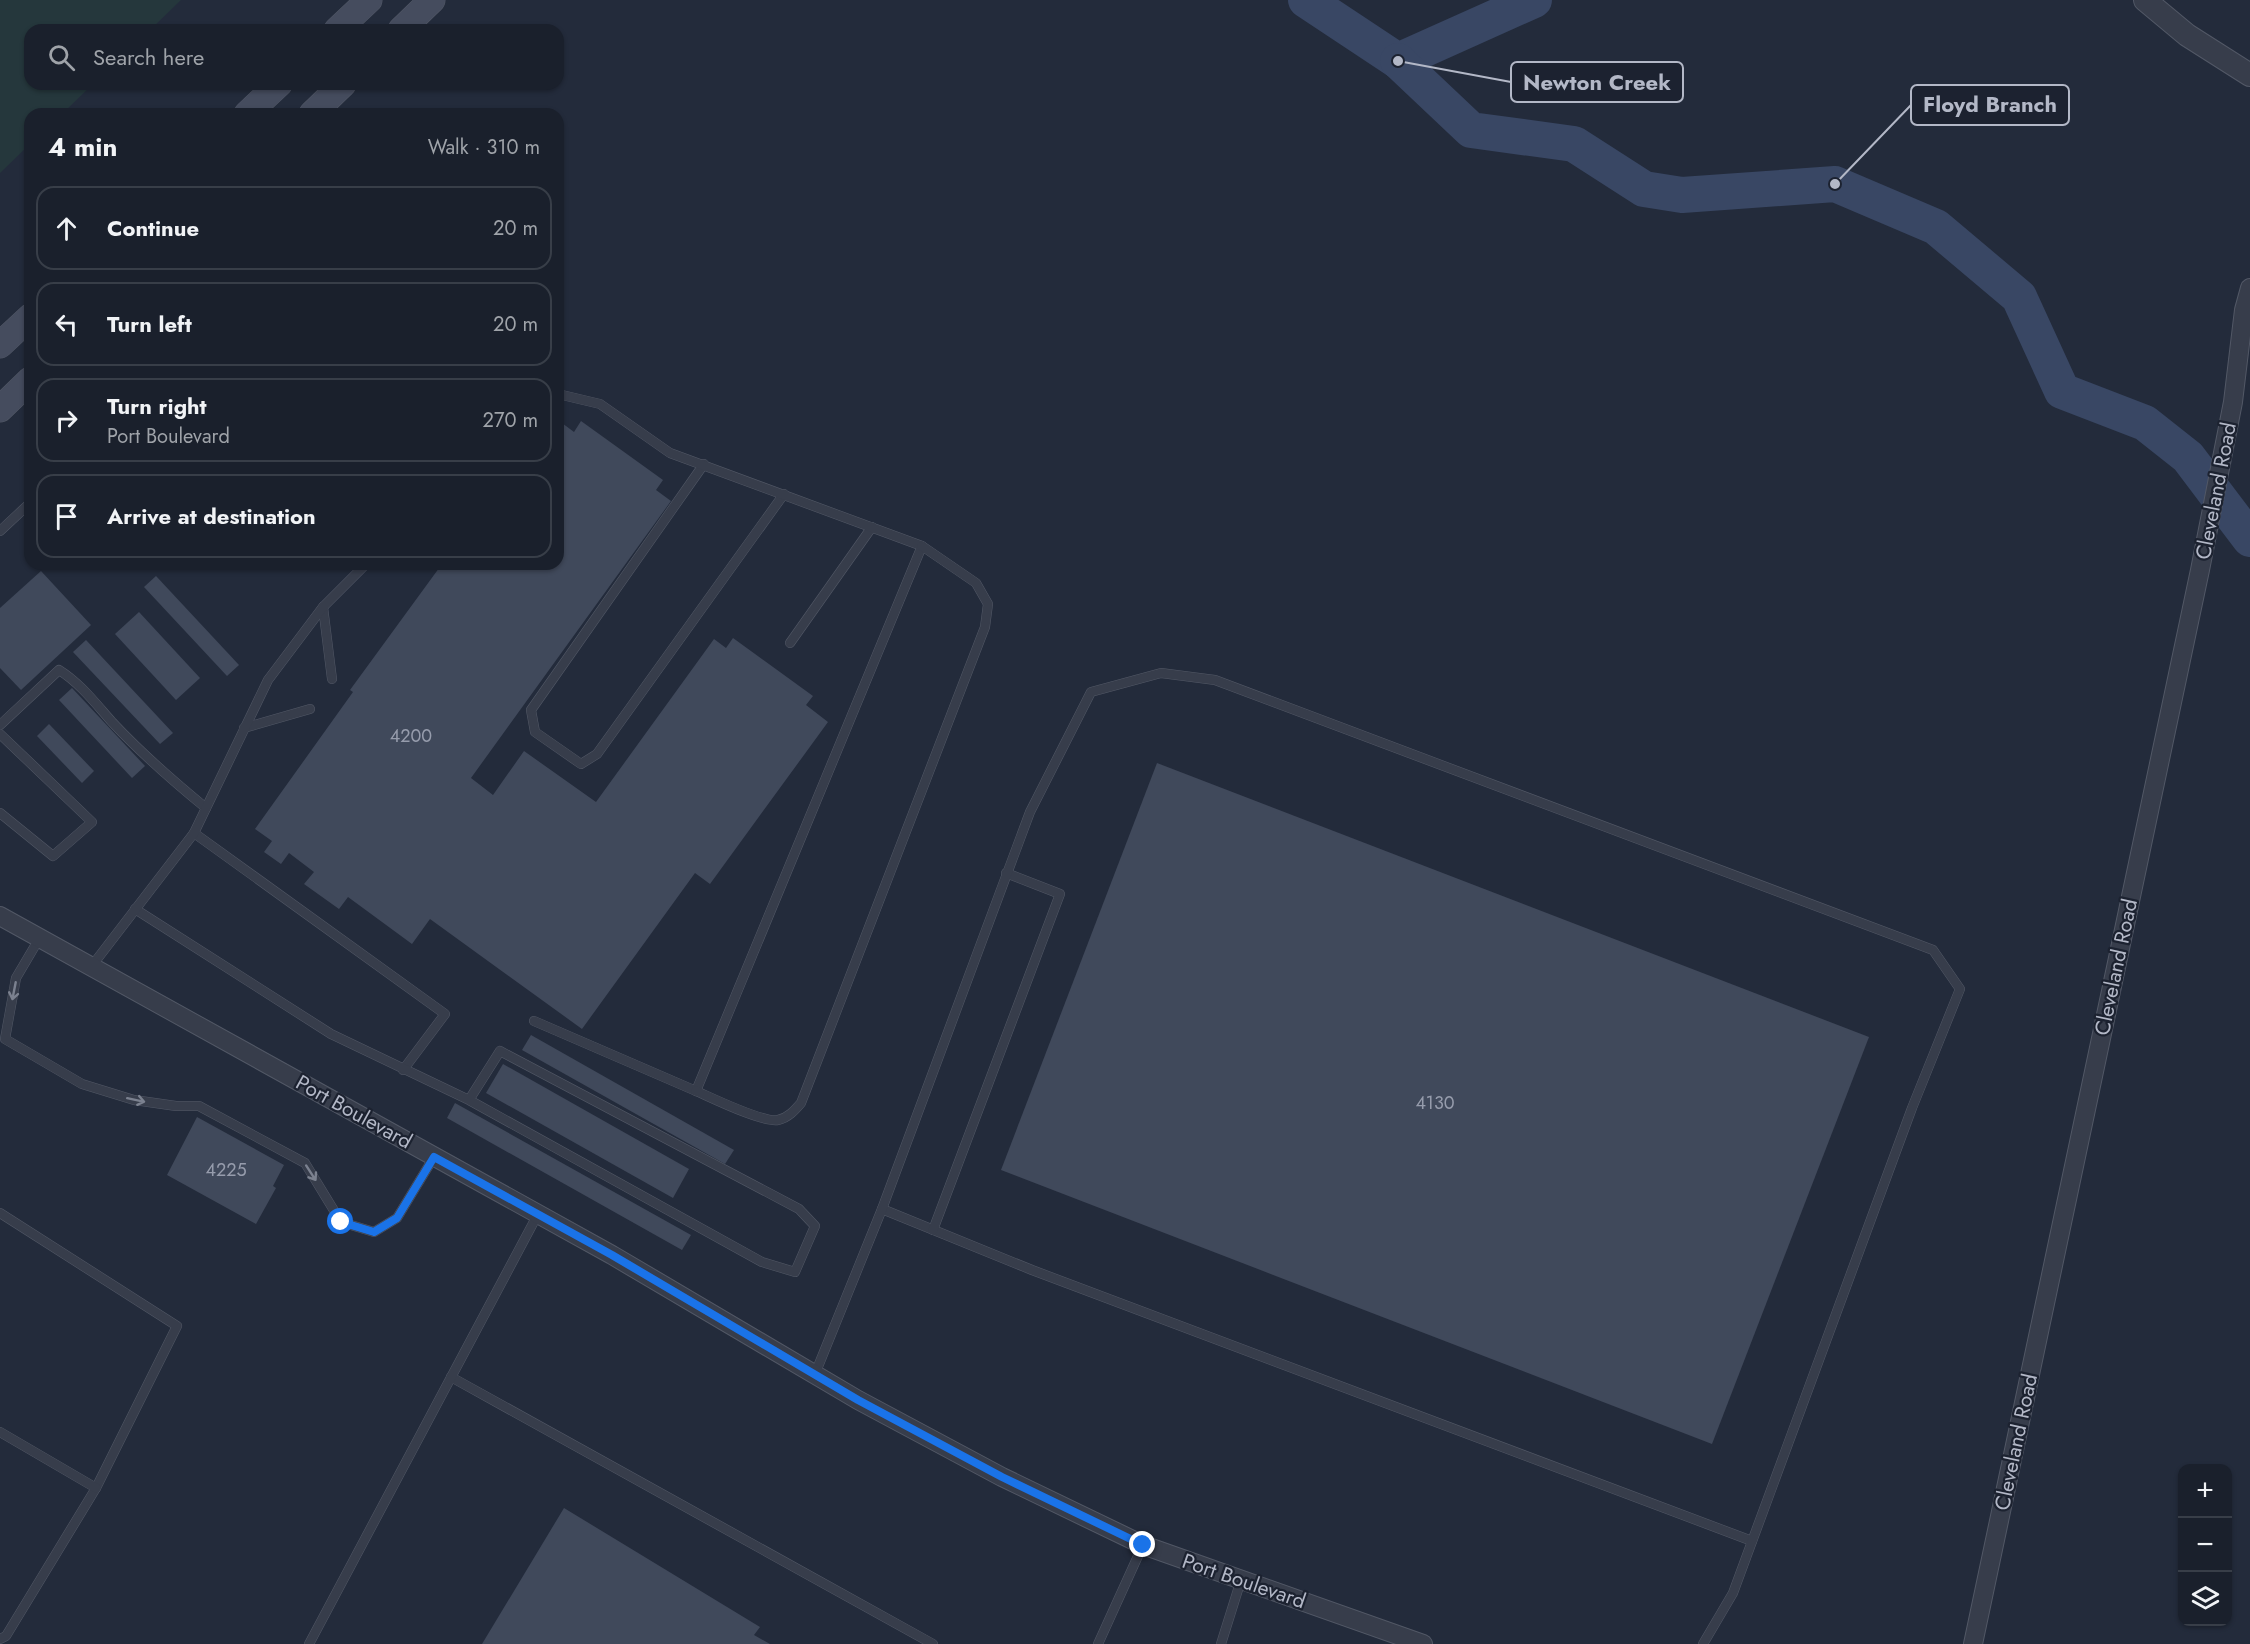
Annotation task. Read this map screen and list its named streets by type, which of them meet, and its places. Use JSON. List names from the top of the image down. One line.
{"streets":{"street":["Cleveland Road","Port Boulevard"]},"places":["Newton Creek","Floyd Branch"],"house_numbers":["4200","4130","4225"],"page":{"search":"Search here","heading":["4 min","Walk · 310 m"],"list":[["Continue","20 m"],["Turn left","20 m"],["Turn right","Port Boulevard","270 m"],"Arrive at destination"],"map_buttons":["+","−"]}}
